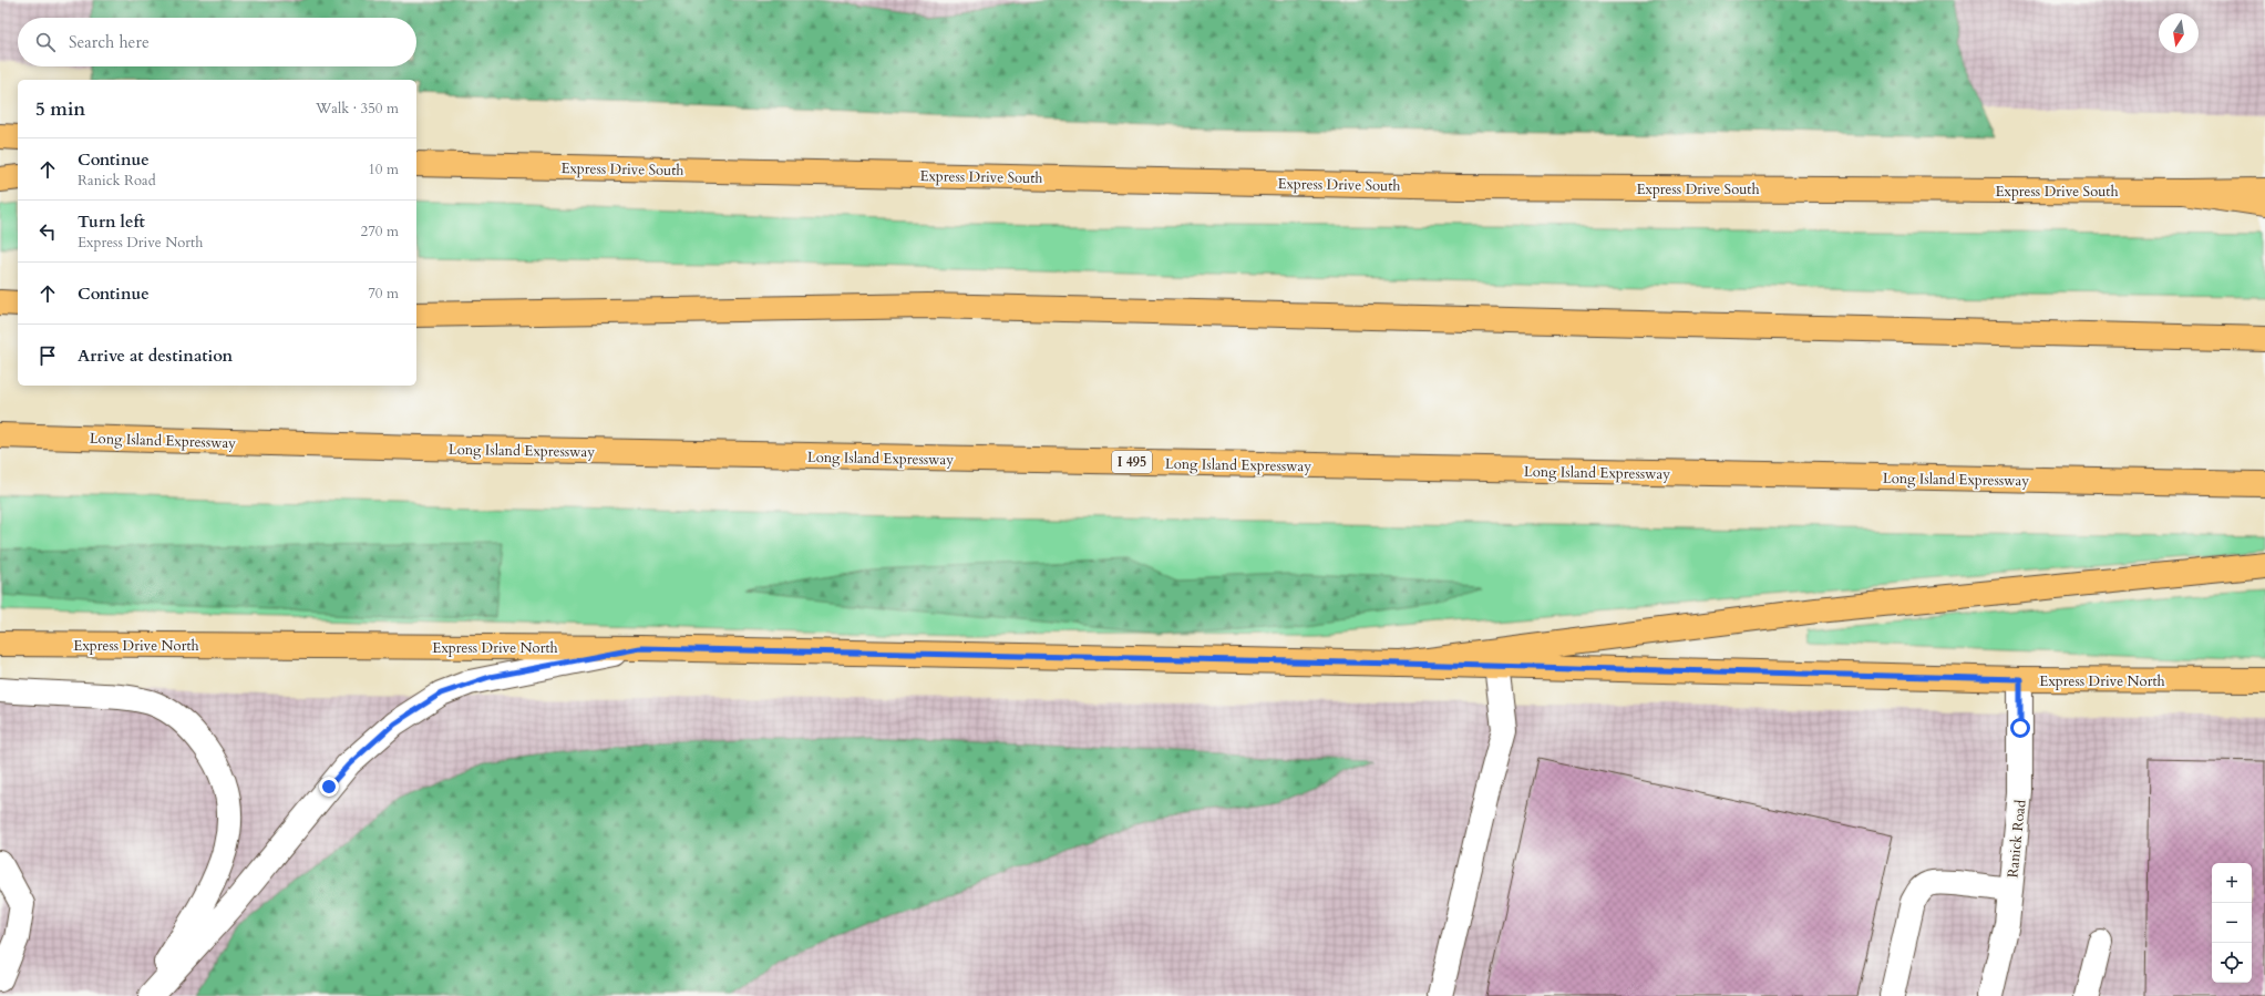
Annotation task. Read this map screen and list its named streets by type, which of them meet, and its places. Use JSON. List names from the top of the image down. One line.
{"streets":{"main road":["Express Drive South","Long Island Expressway","I 495","Express Drive North"],"street":["Ranick Road"]},"crossings":[["Express Drive North","Ranick Road"]],"north":"bottom","page":{"search":"Search here","heading":["5 min","Walk · 350 m"],"list":[["Continue","Ranick Road","10 m"],["Turn left","Express Drive North","270 m"],["Continue","70 m"],"Arrive at destination"],"map_buttons":["+","−"]}}
